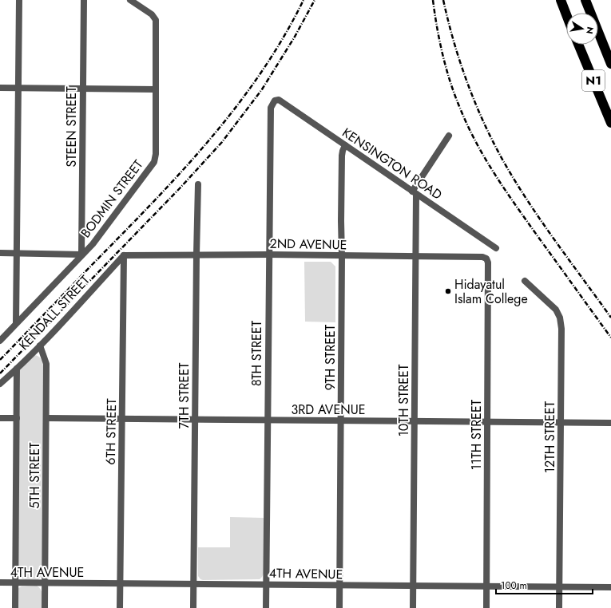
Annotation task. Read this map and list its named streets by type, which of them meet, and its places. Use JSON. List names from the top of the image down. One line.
{"streets":{"highway":["N1"],"street":["STEEN STREET","KENSINGTON ROAD","BODMIN STREET","2ND AVENUE","KENDALL STREET","8TH STREET","9TH STREET","7TH STREET","10TH STREET","3RD AVENUE","6TH STREET","11TH STREET","12TH STREET","5TH STREET","4TH AVENUE"]},"crossings":[["STEEN STREET","BODMIN STREET"],["KENSINGTON ROAD","8TH STREET"],["KENSINGTON ROAD","9TH STREET"],["KENSINGTON ROAD","10TH STREET"],["2ND AVENUE","KENDALL STREET"],["2ND AVENUE","8TH STREET"],["2ND AVENUE","9TH STREET"],["2ND AVENUE","7TH STREET"],["2ND AVENUE","10TH STREET"],["2ND AVENUE","6TH STREET"],["2ND AVENUE","11TH STREET"],["KENDALL STREET","6TH STREET"],["KENDALL STREET","5TH STREET"],["8TH STREET","3RD AVENUE"],["8TH STREET","4TH AVENUE"],["9TH STREET","3RD AVENUE"],["9TH STREET","4TH AVENUE"],["7TH STREET","3RD AVENUE"],["7TH STREET","4TH AVENUE"],["10TH STREET","3RD AVENUE"],["10TH STREET","4TH AVENUE"],["3RD AVENUE","6TH STREET"],["3RD AVENUE","11TH STREET"],["3RD AVENUE","12TH STREET"],["3RD AVENUE","5TH STREET"],["6TH STREET","4TH AVENUE"],["11TH STREET","4TH AVENUE"],["12TH STREET","4TH AVENUE"],["5TH STREET","4TH AVENUE"]],"places":["Hidayatul Islam College"],"scale_bar":"100 m","north":"right"}
